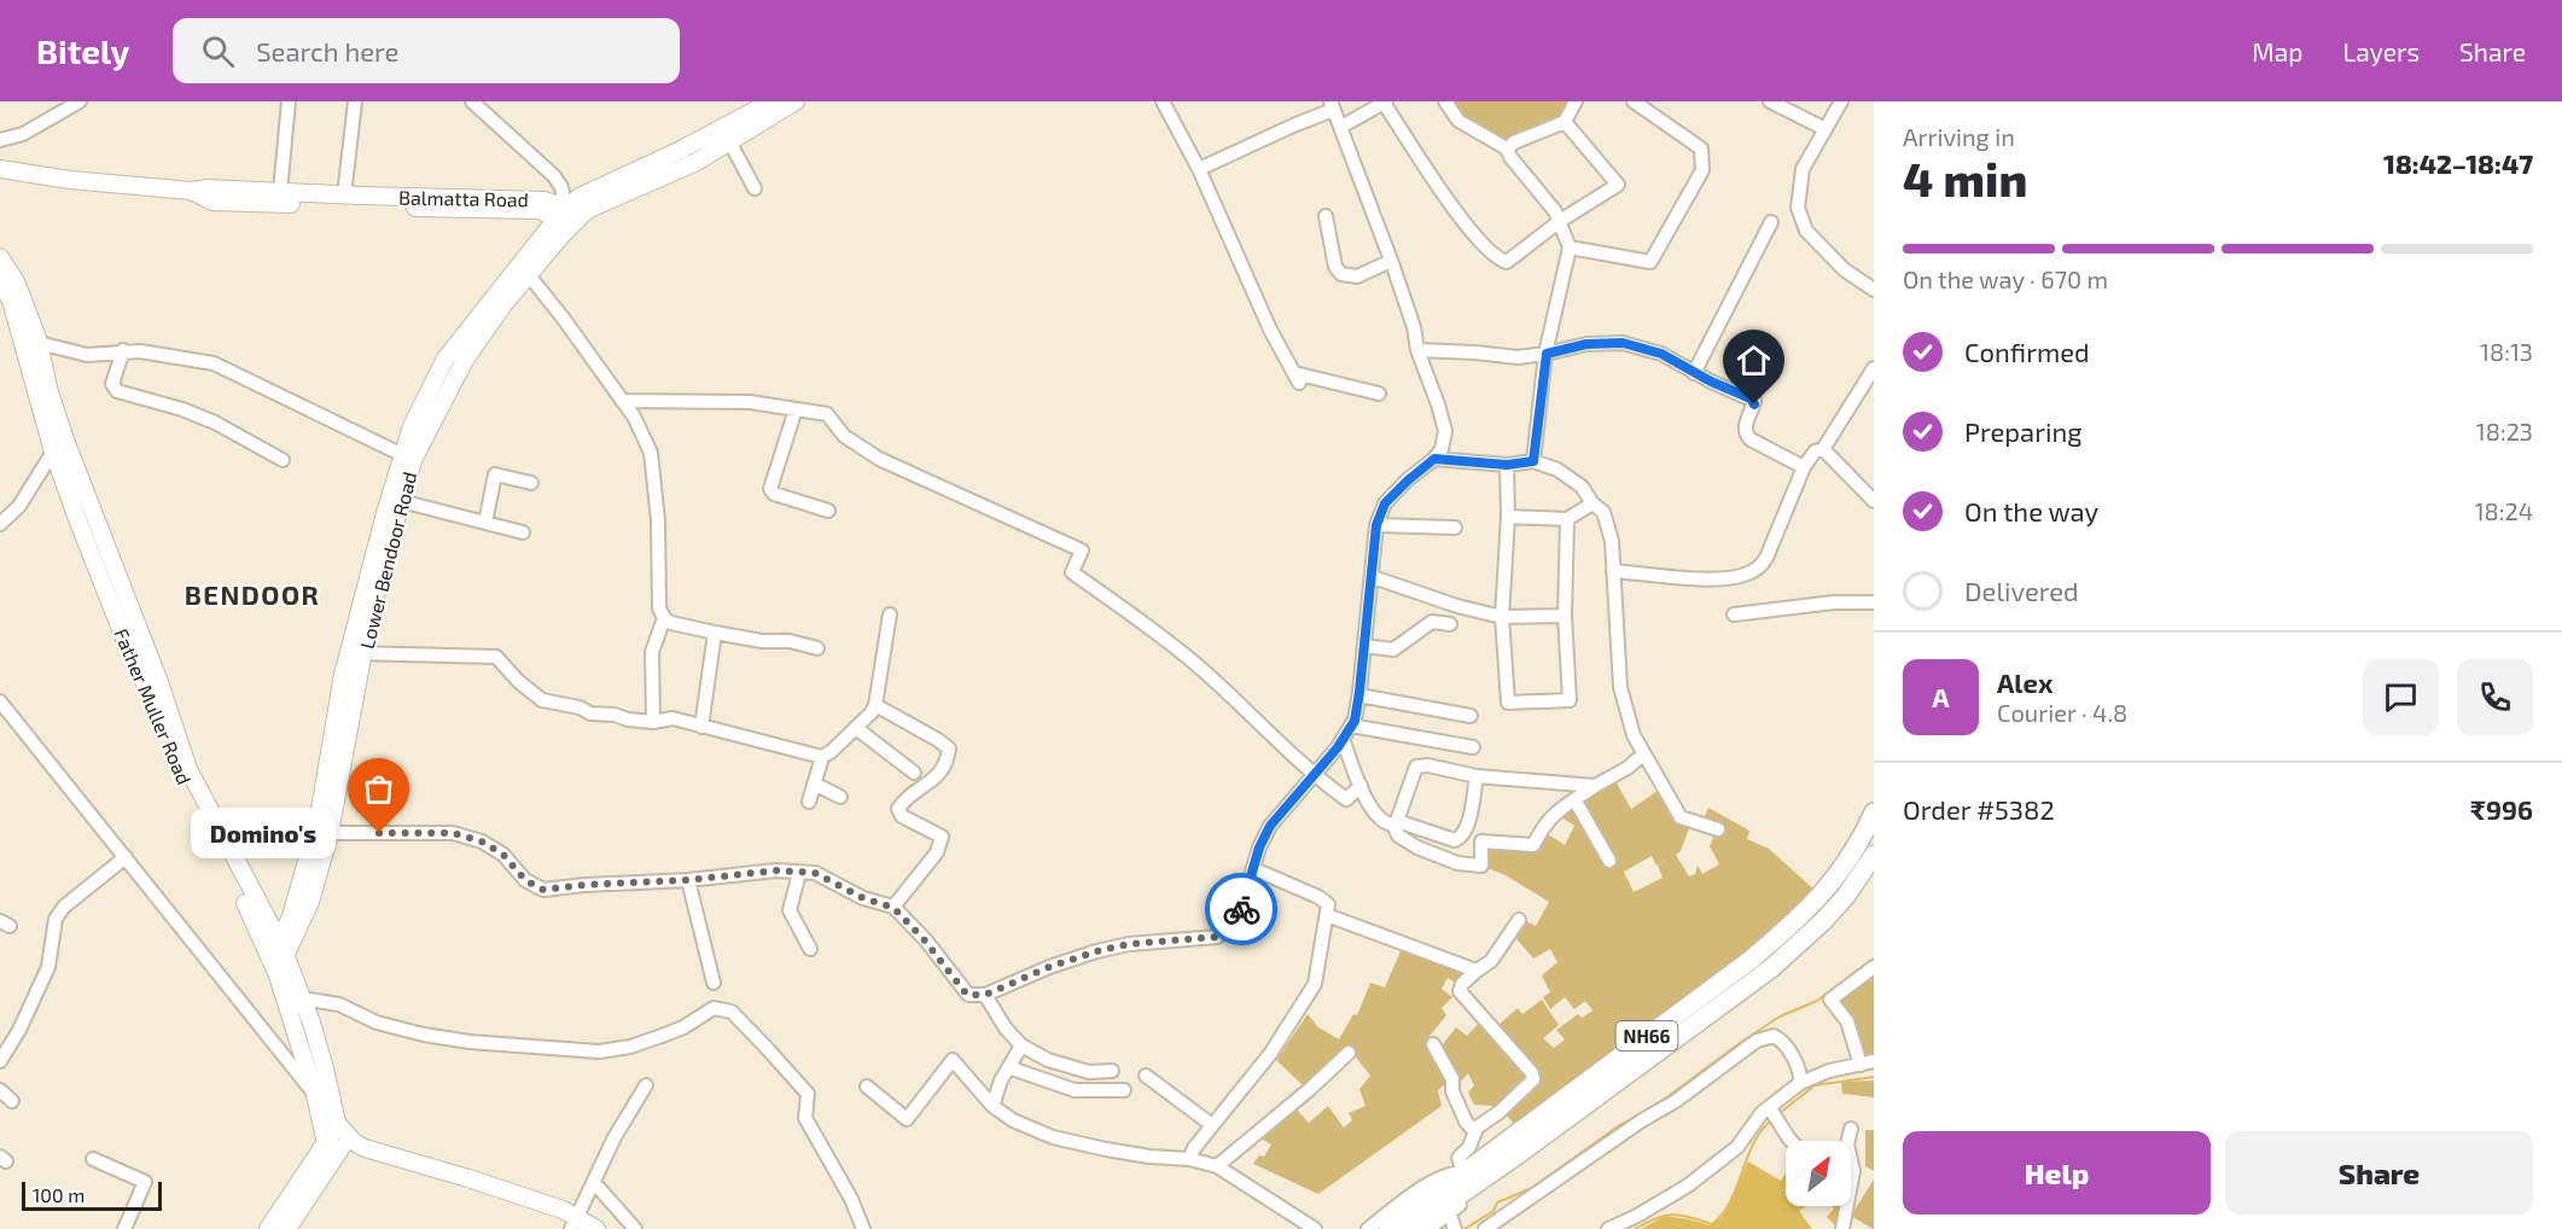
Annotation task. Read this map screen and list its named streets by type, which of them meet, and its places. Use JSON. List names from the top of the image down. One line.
{"streets":{"highway":["NH66"],"main road":["Balmatta Road","Lower Bendoor Road","Father Muller Road"]},"crossings":[["Balmatta Road","Lower Bendoor Road"],["Lower Bendoor Road","Father Muller Road"]],"districts":["BENDOOR"],"places":["Domino's"],"scale_bar":"100 m","north":"top right","page":{"header":"Bitely","search":"Search here","nav":["Map","Layers","Share"],"heading":["4 min","Arriving in","18:42–18:47"],"panel":["Alex","Courier · 4.8","Order #5382","₹996"],"bar":"On the way · 670 m","list":[["Confirmed","18:13"],["Preparing","18:23"],["On the way","18:24"],"Delivered"],"round":"A","bubble":"Domino's","buttons":["Help","Share"],"scale":"100 m"}}
